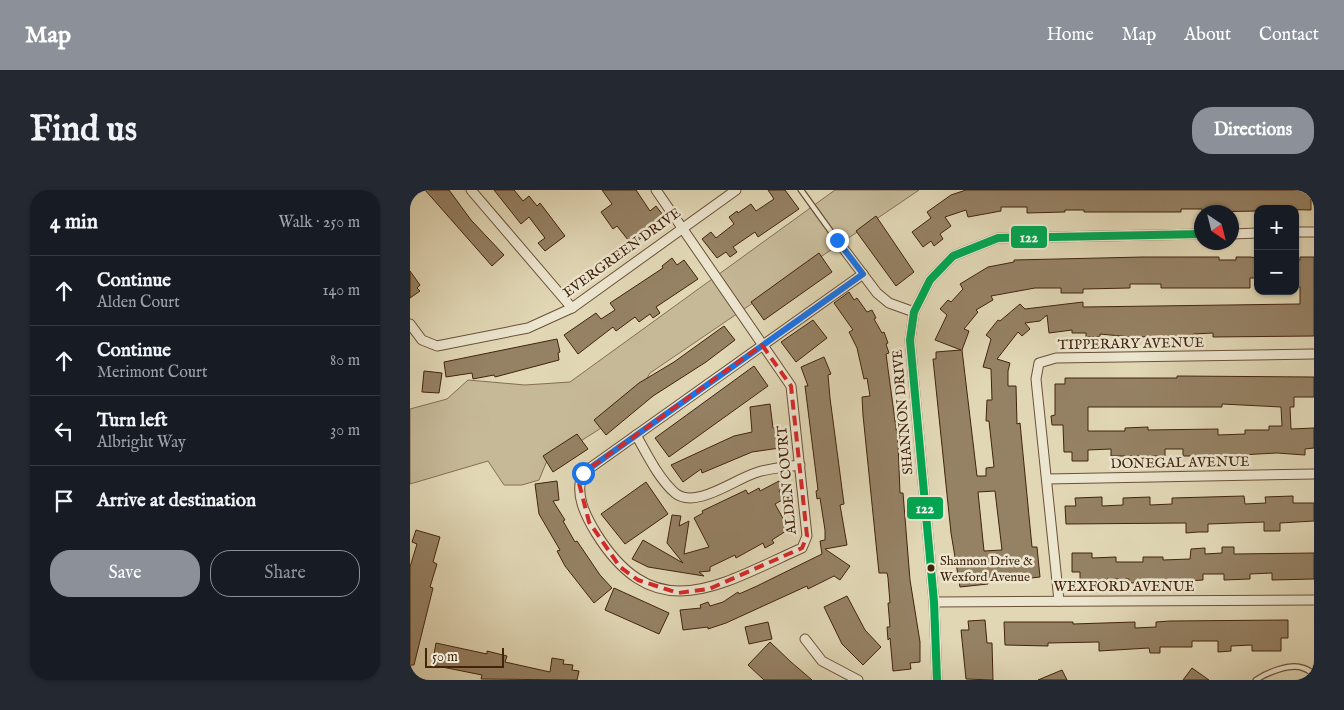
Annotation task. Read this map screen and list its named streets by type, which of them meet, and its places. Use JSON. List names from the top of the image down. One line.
{"streets":{"street":["EVERGREEN DRIVE","TIPPERARY AVENUE","SHANNON DRIVE","DONEGAL AVENUE","ALDEN COURT","WEXFORD AVENUE"]},"crossings":[["EVERGREEN DRIVE","ALDEN COURT"],["TIPPERARY AVENUE","DONEGAL AVENUE"],["TIPPERARY AVENUE","WEXFORD AVENUE"],["SHANNON DRIVE","WEXFORD AVENUE"]],"places":["Shannon Drive & Wexford Avenue"],"lines":["transit line 122"],"scale_bar":"50 m","north":"bottom right","page":{"header":"Map","nav":["Home","Map","About","Contact"],"buttons":["Directions",["Save","Share"]],"title":"Find us","heading":["4 min","Walk · 250 m"],"map_buttons":["+","−"],"list":[["Continue","Alden Court","140 m"],["Continue","Merimont Court","80 m"],["Turn left","Albright Way","30 m"],"Arrive at destination"],"scale":"50 m"}}
